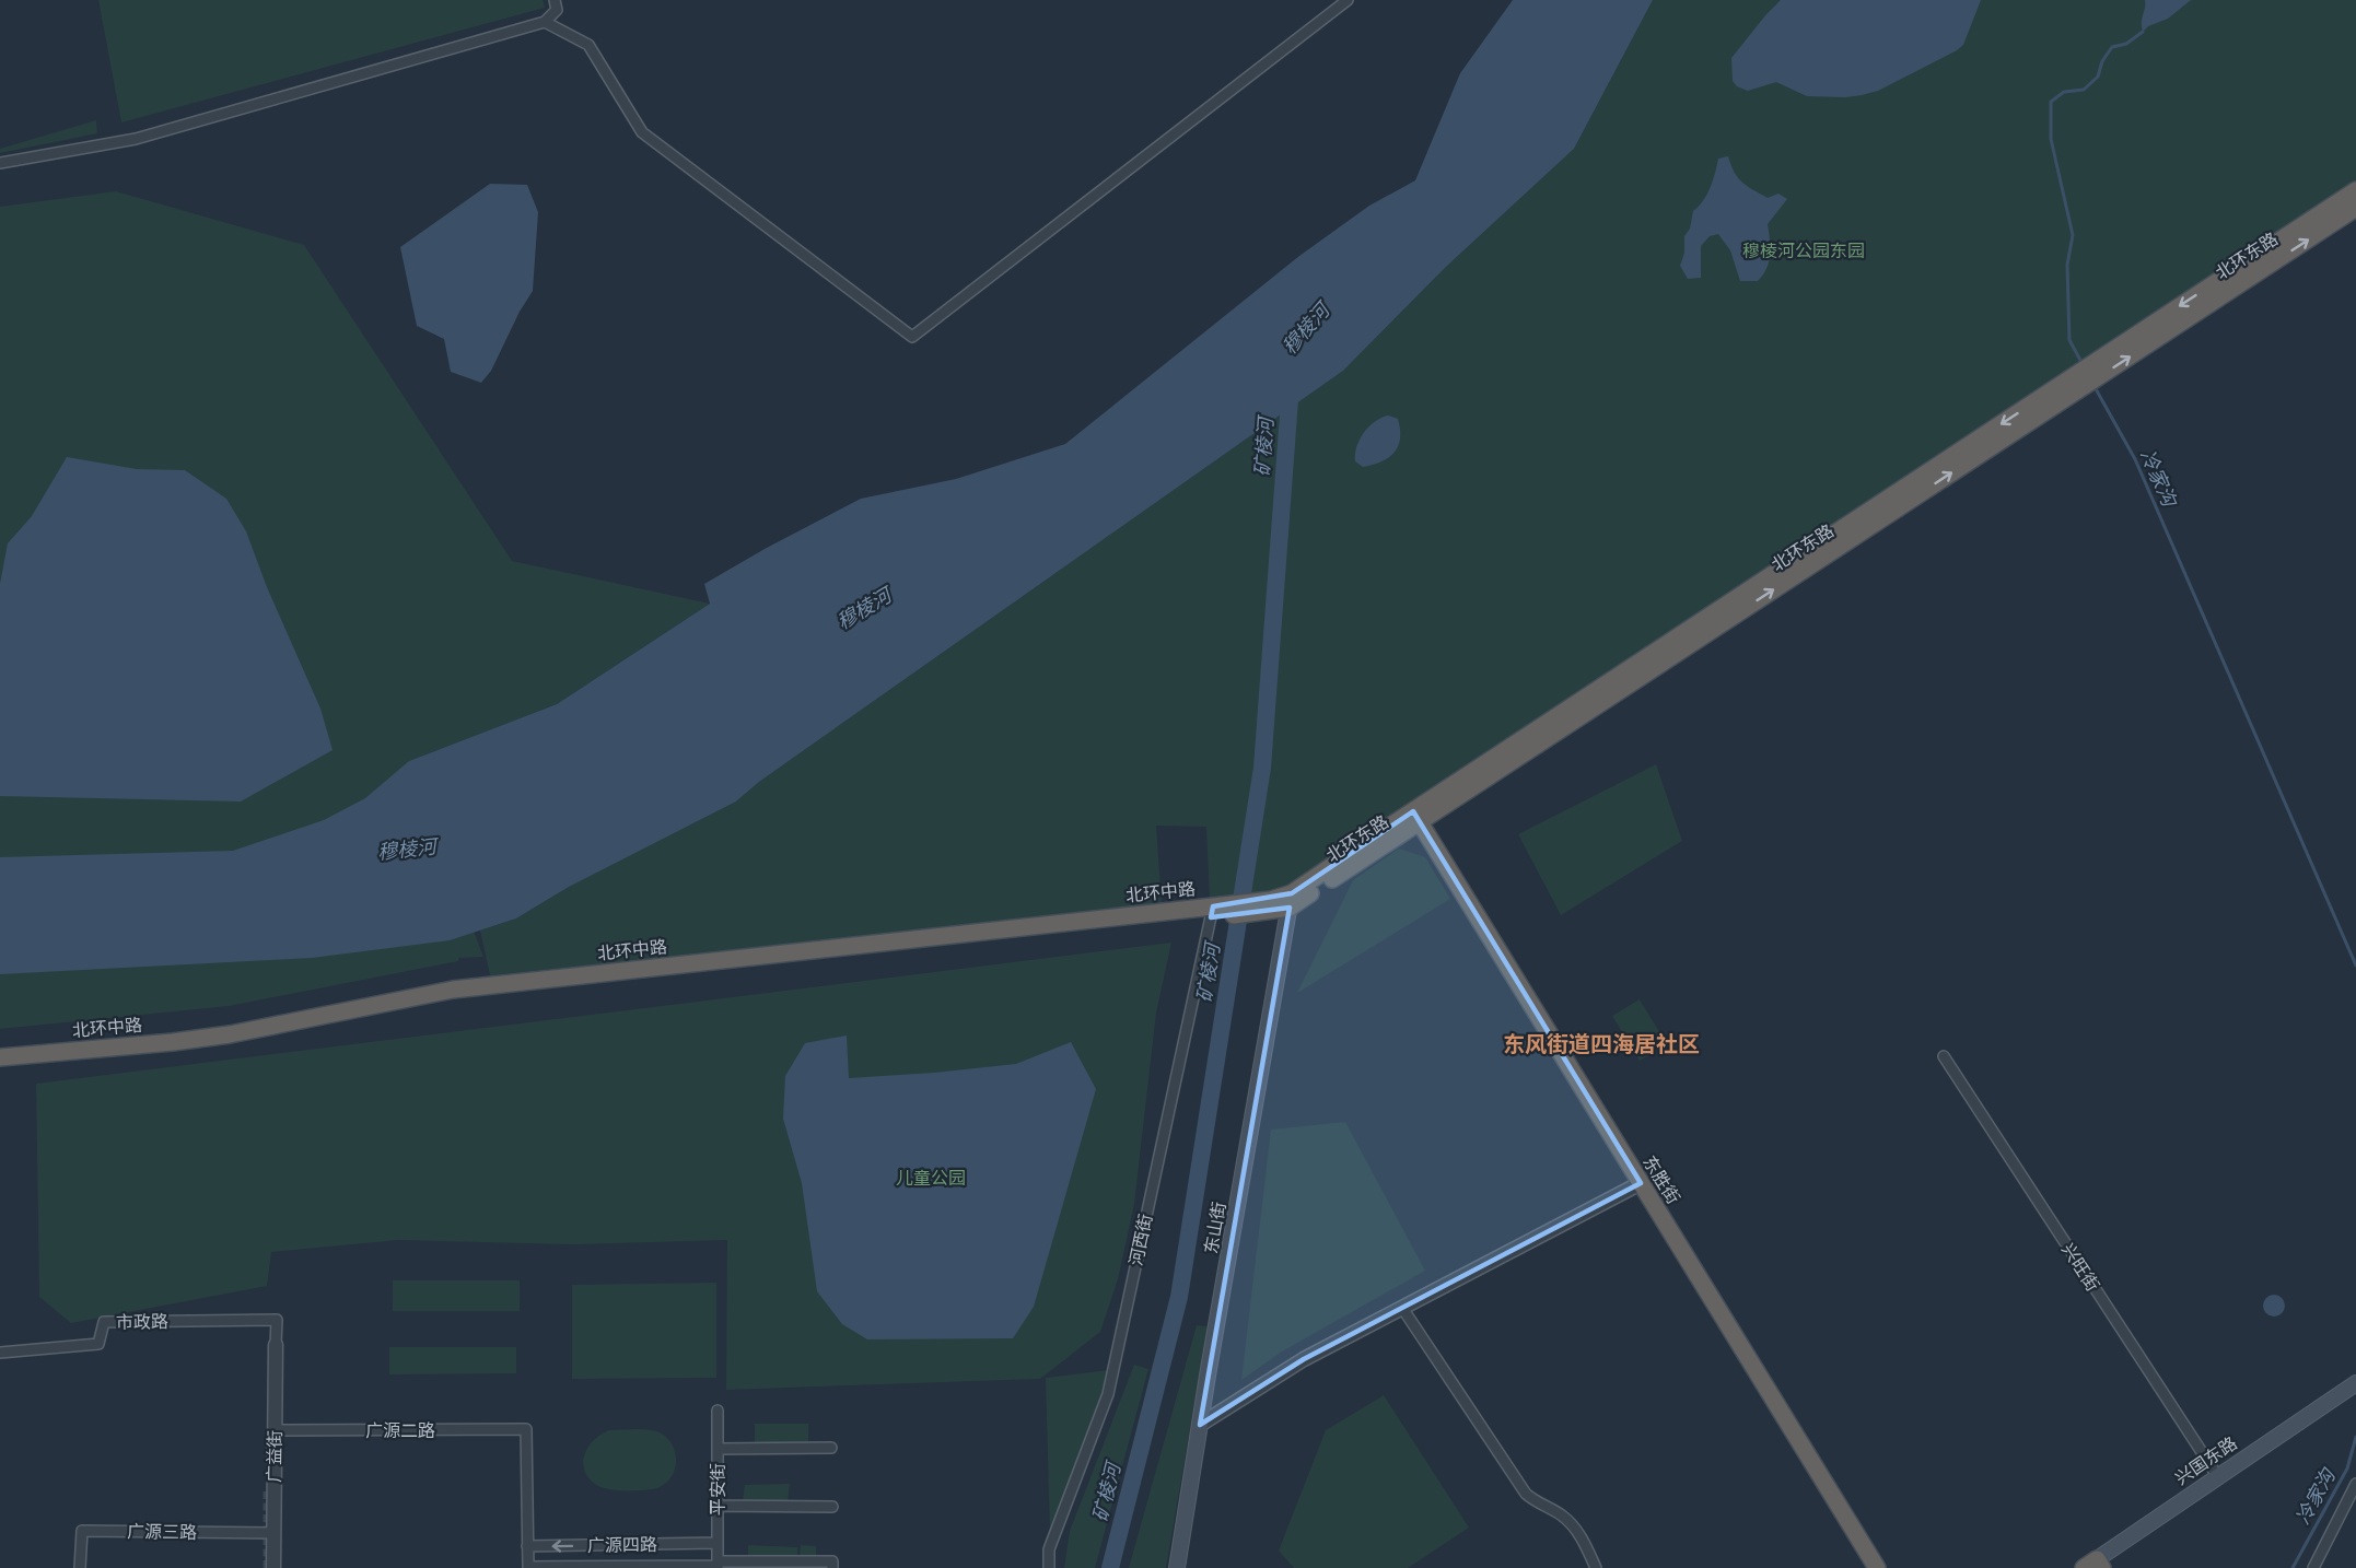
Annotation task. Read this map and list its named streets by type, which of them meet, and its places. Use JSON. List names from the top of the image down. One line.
{"streets":{"highway":["北环东路","北环中路","东胜街"],"main road":["东山街","兴国东路"],"street":["河西街","兴旺街","市政路","广源二路","广益街","平安街","广源三路","广源四路"]},"crossings":[["北环东路","北环中路"],["北环东路","东胜街"],["北环东路","东山街"],["北环中路","河西街"],["兴旺街","兴国东路"],["市政路","广益街"],["广源二路","广益街"],["广源二路","广源四路"],["广益街","广源三路"],["平安街","广源四路"]],"districts":["东风街道四海居社区"],"water":["穆棱河","矿棱河","冷家沟"],"parks":["穆棱河公园东园","儿童公园"]}
